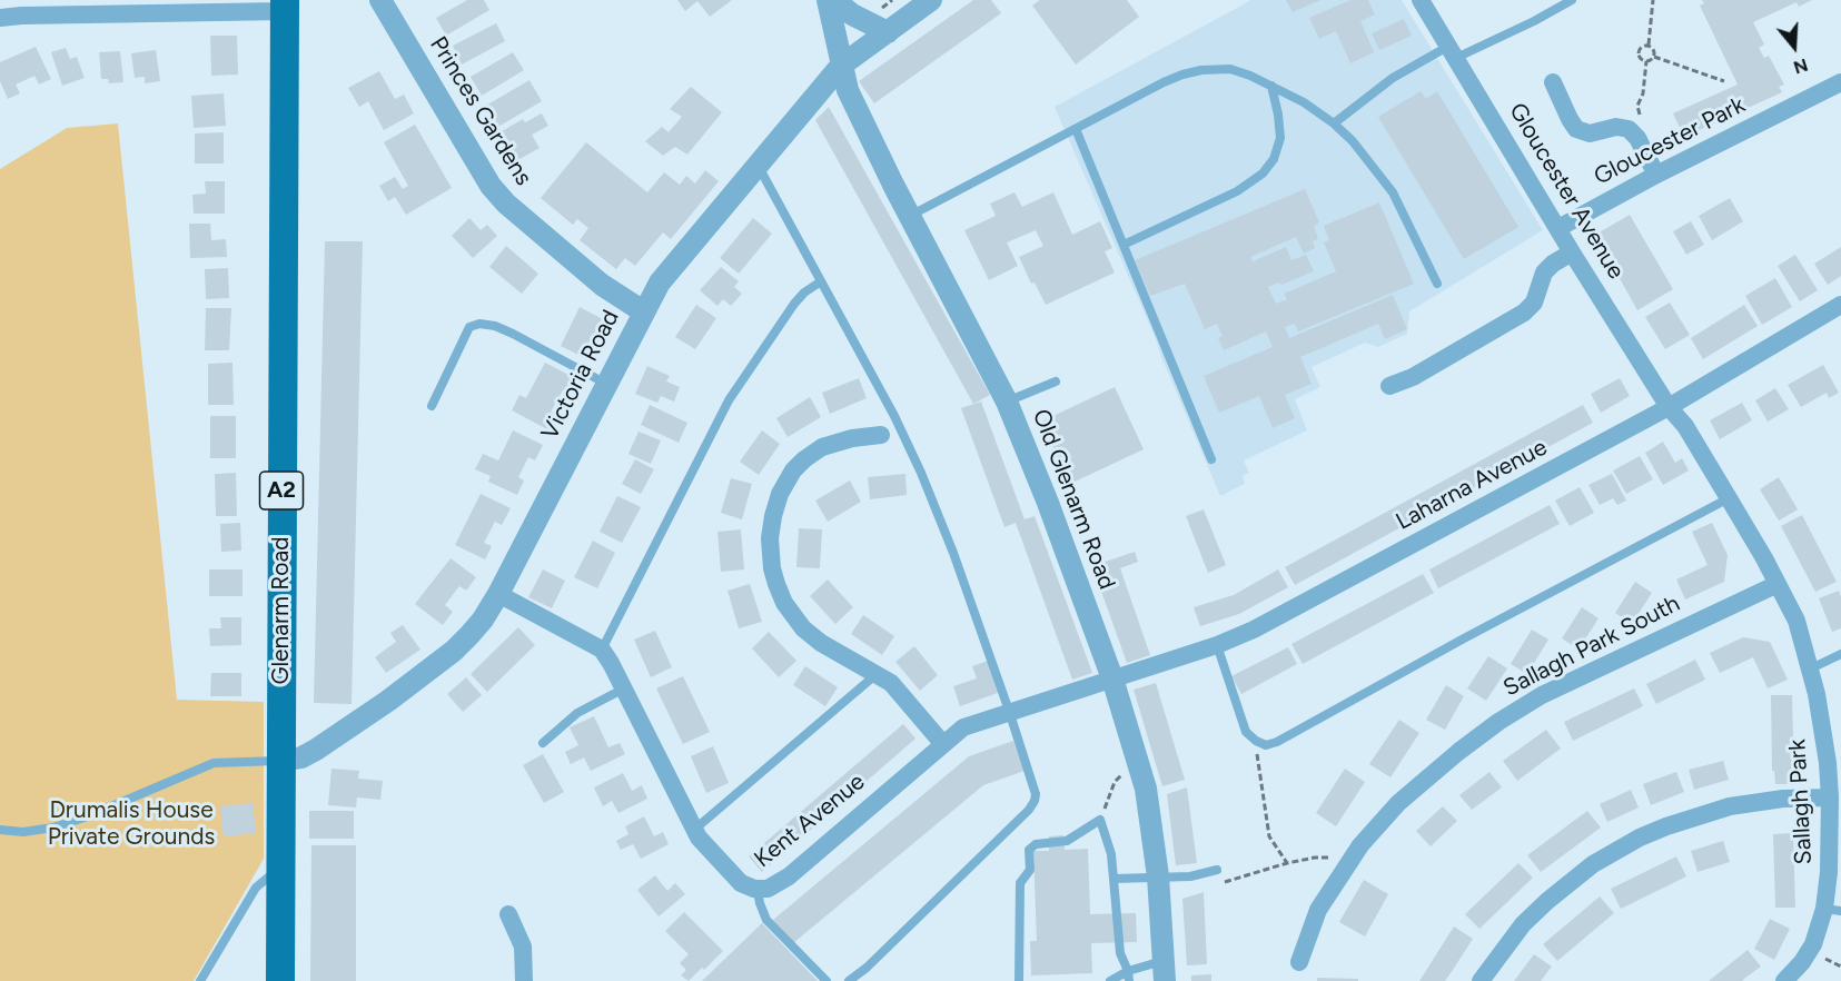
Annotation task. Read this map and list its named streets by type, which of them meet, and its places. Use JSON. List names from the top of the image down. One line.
{"streets":{"main road":["A2","Glenarm Road"],"street":["Princes Gardens","Gloucester Park","Gloucester Avenue","Victoria Road","Laharna Avenue","Old Glenarm Road","Sallagh Park South","Sallagh Park","Kent Avenue"]},"crossings":[["Princes Gardens","Victoria Road"],["Gloucester Park","Gloucester Avenue"],["Gloucester Avenue","Laharna Avenue"],["Gloucester Avenue","Sallagh Park"],["Victoria Road","Old Glenarm Road"],["Victoria Road","Glenarm Road"],["Laharna Avenue","Old Glenarm Road"],["Laharna Avenue","Sallagh Park"],["Laharna Avenue","Kent Avenue"],["Old Glenarm Road","Kent Avenue"],["Sallagh Park South","Sallagh Park"]],"parks":["Drumalis House Private Grounds"],"north":"bottom"}
